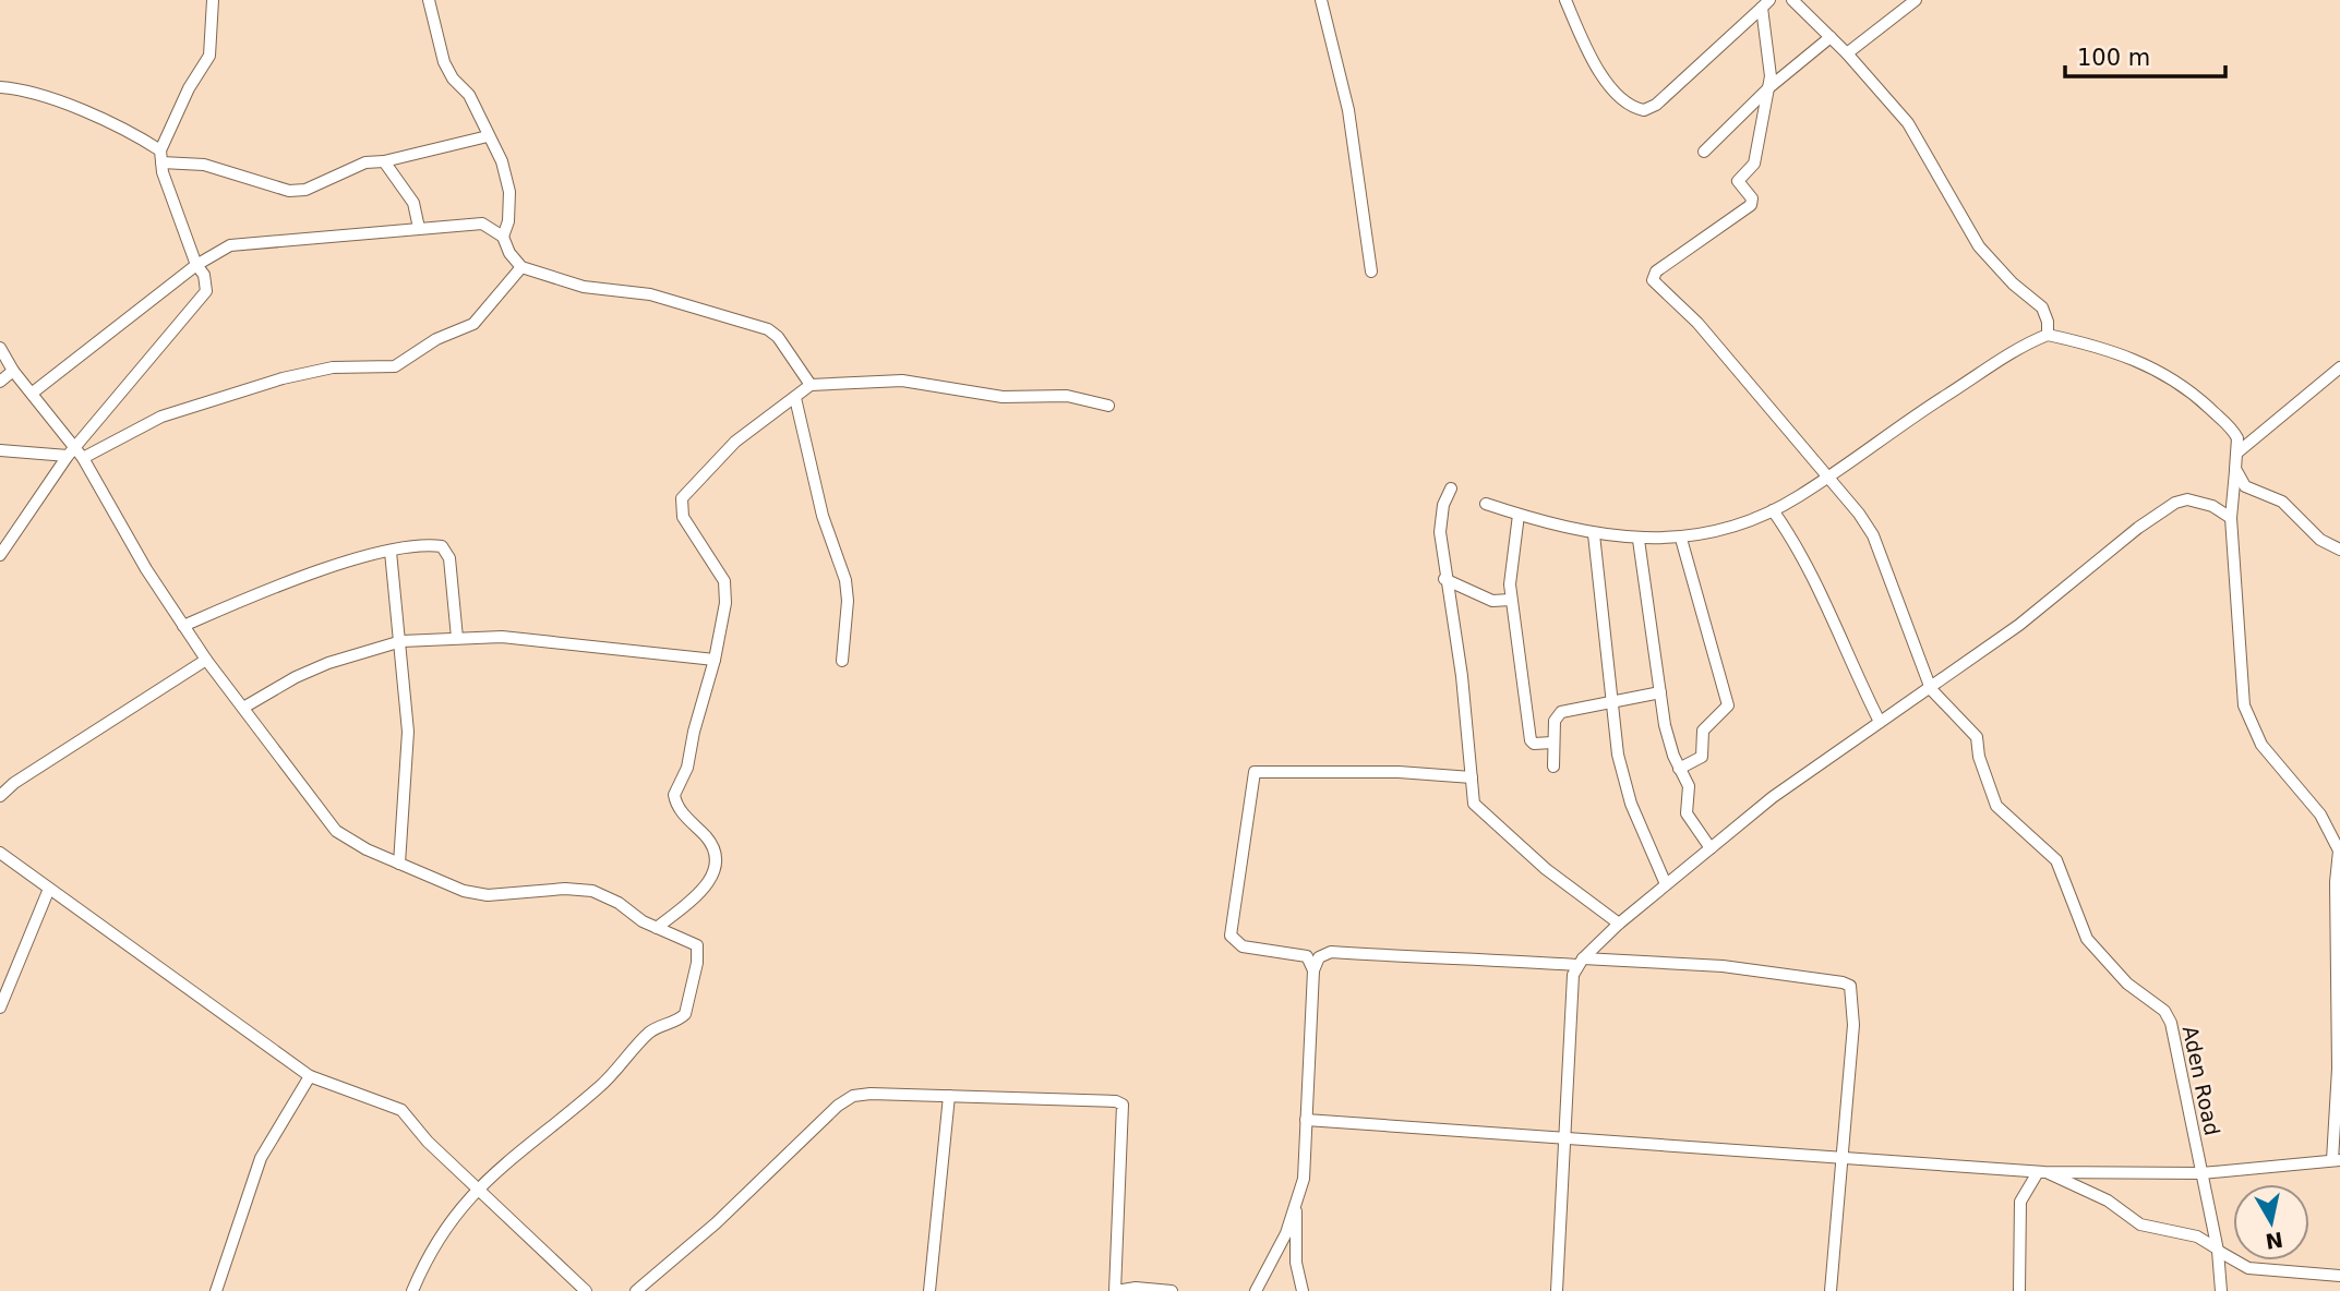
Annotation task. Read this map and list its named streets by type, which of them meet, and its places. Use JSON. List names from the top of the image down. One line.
{"streets":{"street":["Aden Road"]},"scale_bar":"100 m","north":"bottom"}
